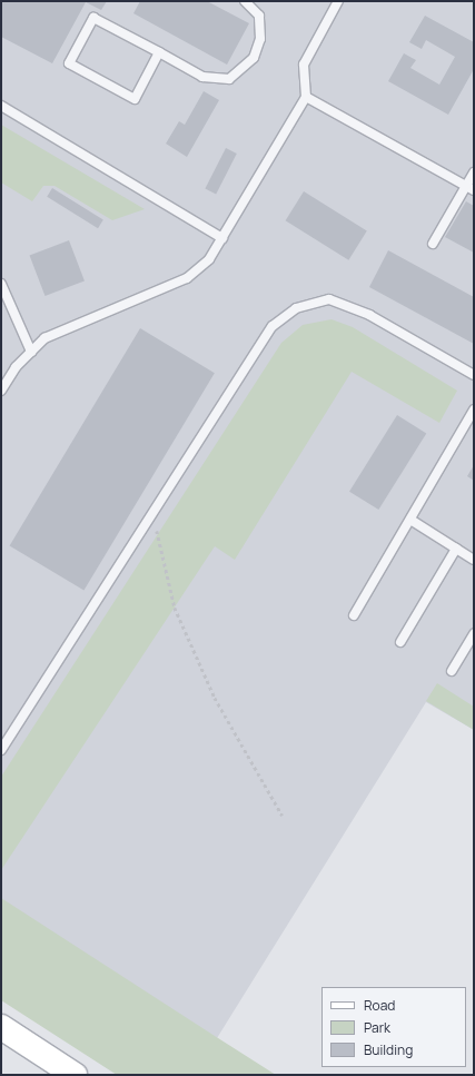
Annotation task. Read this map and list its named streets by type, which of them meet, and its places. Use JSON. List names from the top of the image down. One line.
{"legend":["Road","Park","Building"]}
